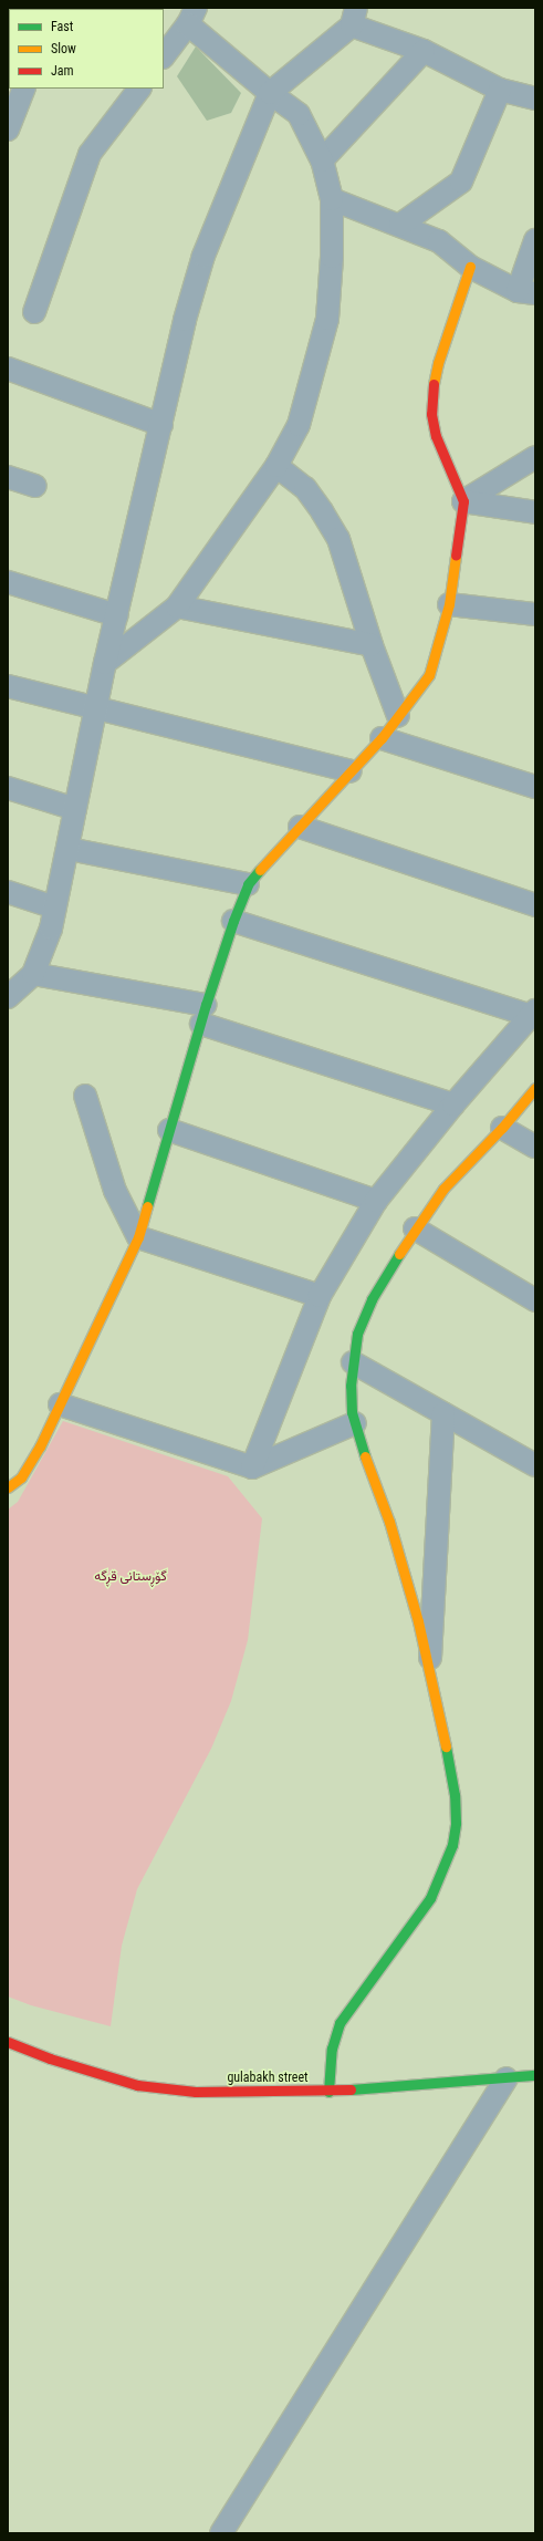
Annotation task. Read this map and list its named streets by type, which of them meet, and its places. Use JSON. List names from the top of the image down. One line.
{"streets":{"street":["gulabakh street"]},"parks":["گۆڕستانی قڕگە"],"legend":["Fast","Slow","Jam"]}
